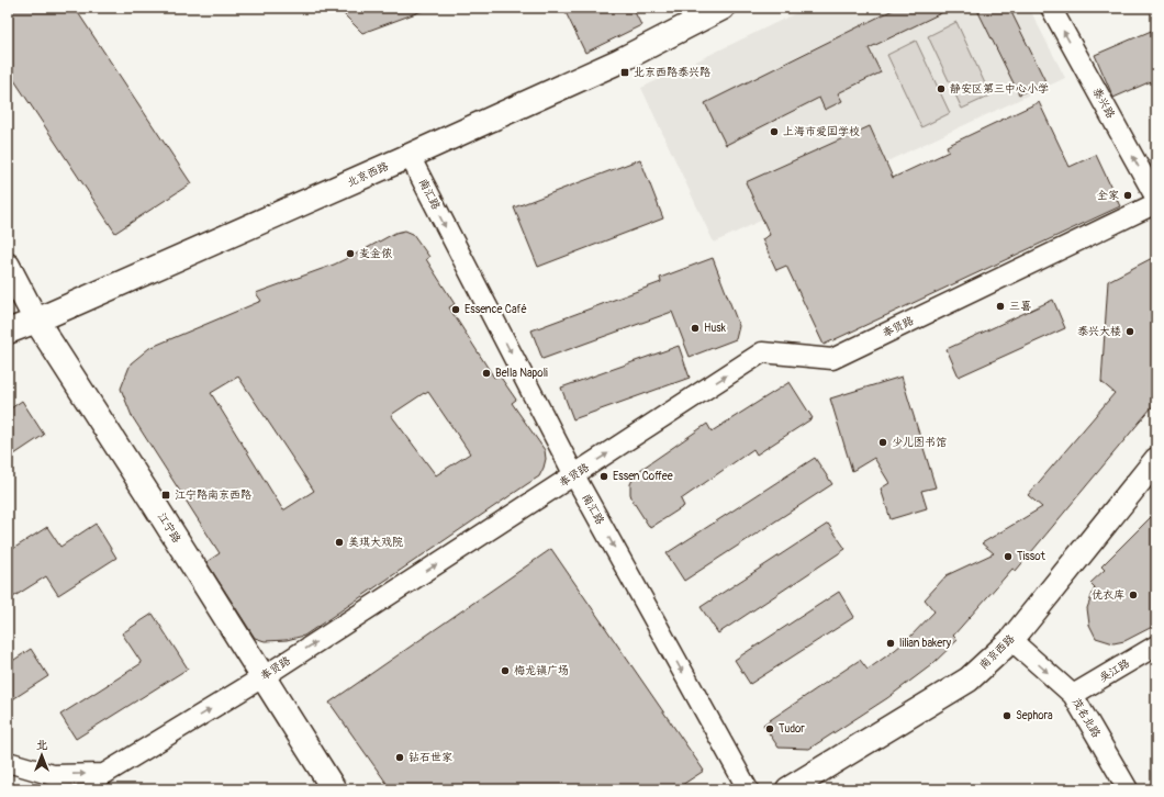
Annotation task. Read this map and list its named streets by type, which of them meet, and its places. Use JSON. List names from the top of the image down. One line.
{"streets":{"main road":["北京西路","江宁路","南京西路"],"street":["泰兴路","南汇路","奉贤路","吴江路","茂名北路"]},"crossings":[["北京西路","南汇路"],["北京西路","江宁路"],["南汇路","奉贤路"],["奉贤路","江宁路"],["南京西路","茂名北路"],["吴江路","茂名北路"]],"one_way":["泰兴路","南汇路","奉贤路","茂名北路"],"places":{"transit":["北京西路泰兴路","江宁路南京西路"],"other":["静安区第三中心小学","上海市爱国学校","全家","麦金侬","三喜","Essence Café","Husk","泰兴大楼","Bella Napoli","少儿图书馆","Essen Coffee","美琪大戏院","Tissot","优衣库","lilian bakery","梅龙镇广场","Sephora","Tudor","钻石世家"]},"north":"top"}
